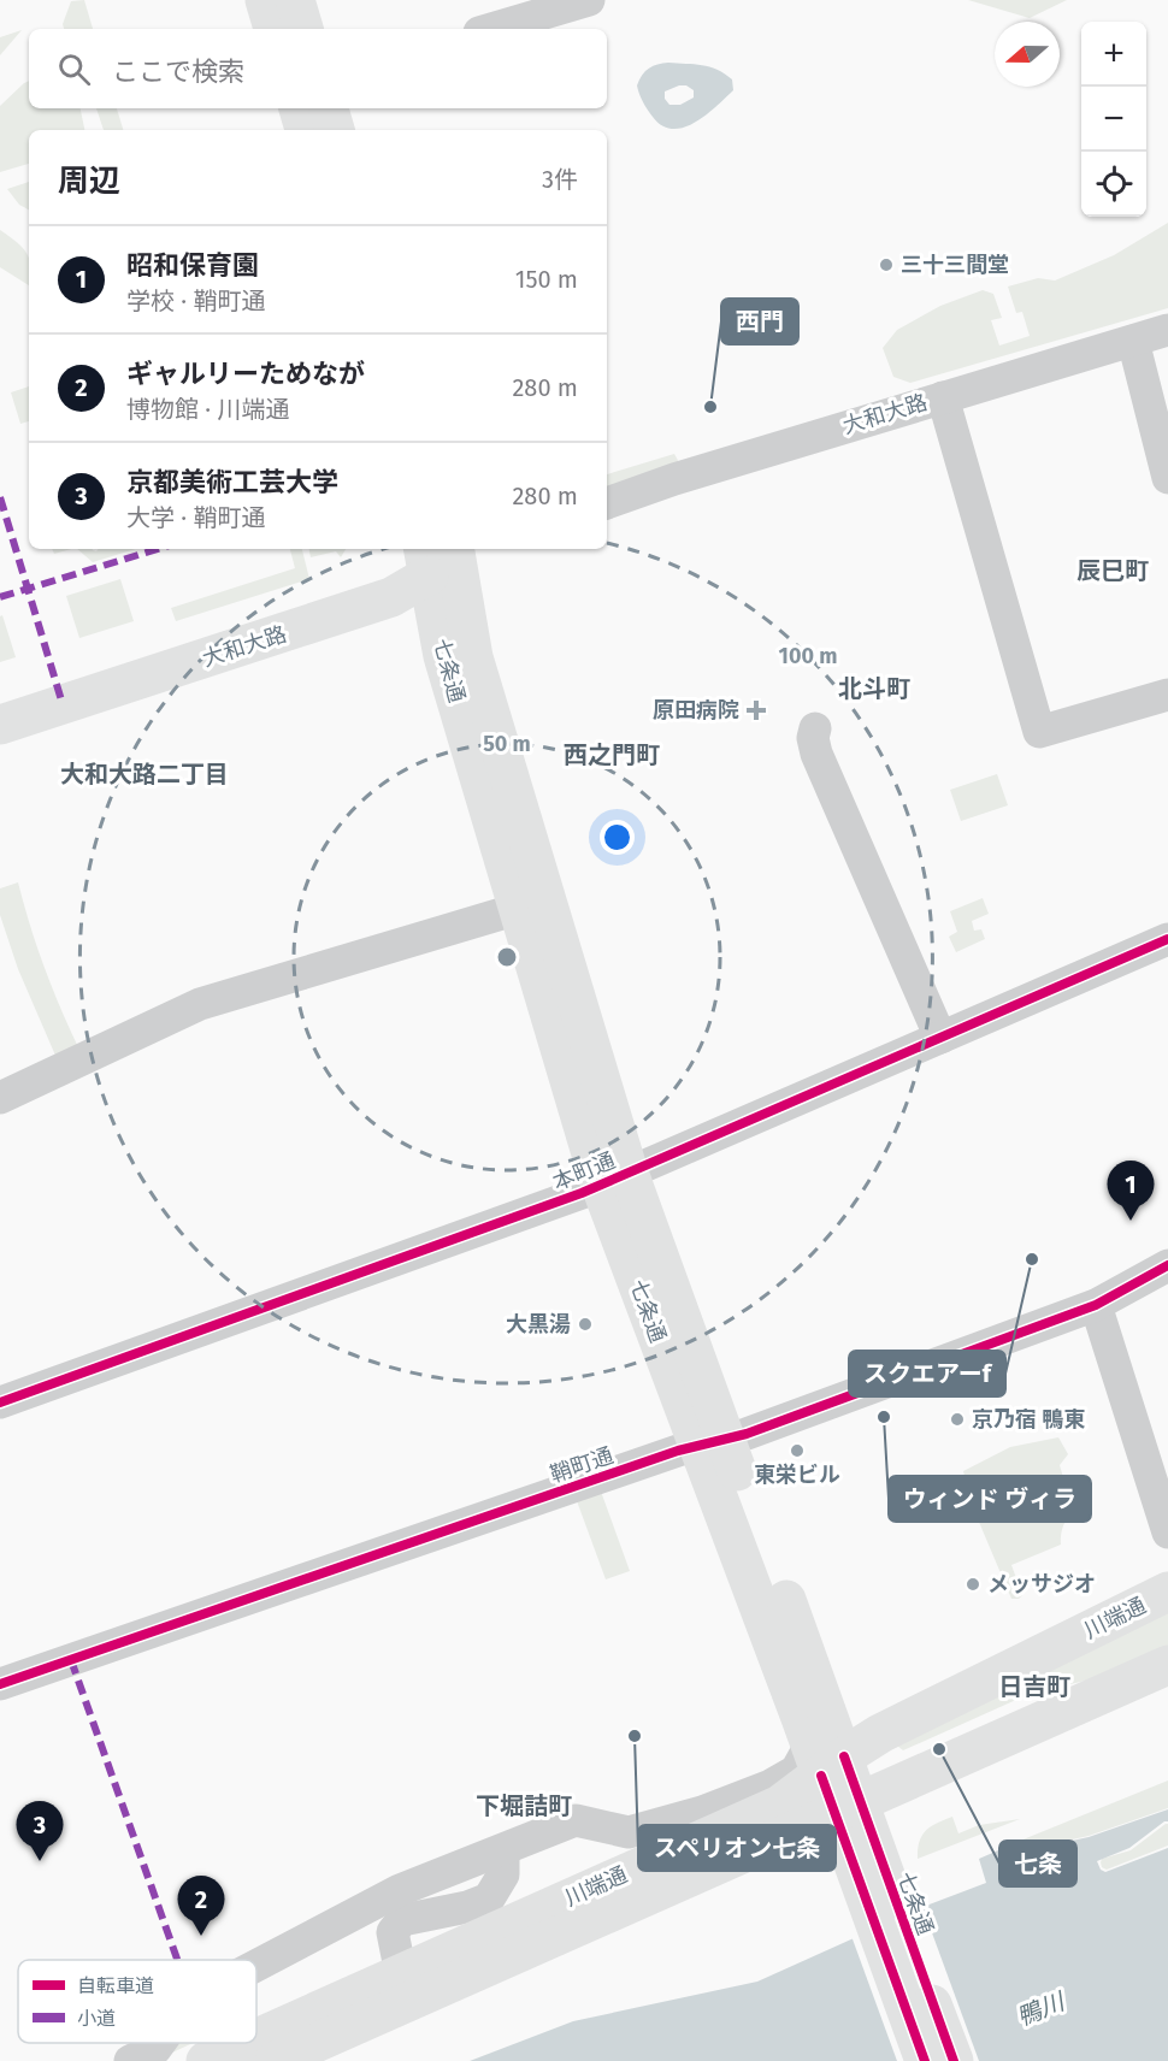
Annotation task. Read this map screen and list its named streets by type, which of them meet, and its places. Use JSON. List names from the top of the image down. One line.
{"streets":{"main road":["大和大路","七条通","川端通"],"street":["本町通","鞘町通"]},"crossings":[["大和大路","七条通"],["七条通","本町通"],["七条通","鞘町通"],["七条通","川端通"]],"districts":["辰巳町","北斗町","西之門町","大和大路二丁目","日吉町","下堀詰町"],"water":["鴨川"],"places":{"other":["三十三間堂","西門","スクエアーf","大黒湯","ウィンド ヴィラ","京乃宿 鴨東","東栄ビル","メッサジオ","スペリオン七条","七条"],"health":["原田病院"]},"legend":["自転車道","小道"],"north":"left","page":{"map_buttons":["+","−"],"search":"ここで検索","heading":["周辺","3件"],"list":[{"mark":"1","name":"昭和保育園","note":"学校 · 鞘町通","value":"150 m"},{"mark":"2","name":"ギャルリーためなが","note":"博物館 · 川端通","value":"280 m"},{"mark":"3","name":"京都美術工芸大学","note":"大学 · 鞘町通","value":"280 m"}],"pins":["1","3","2"]},"rings":["100 m","50 m"]}
